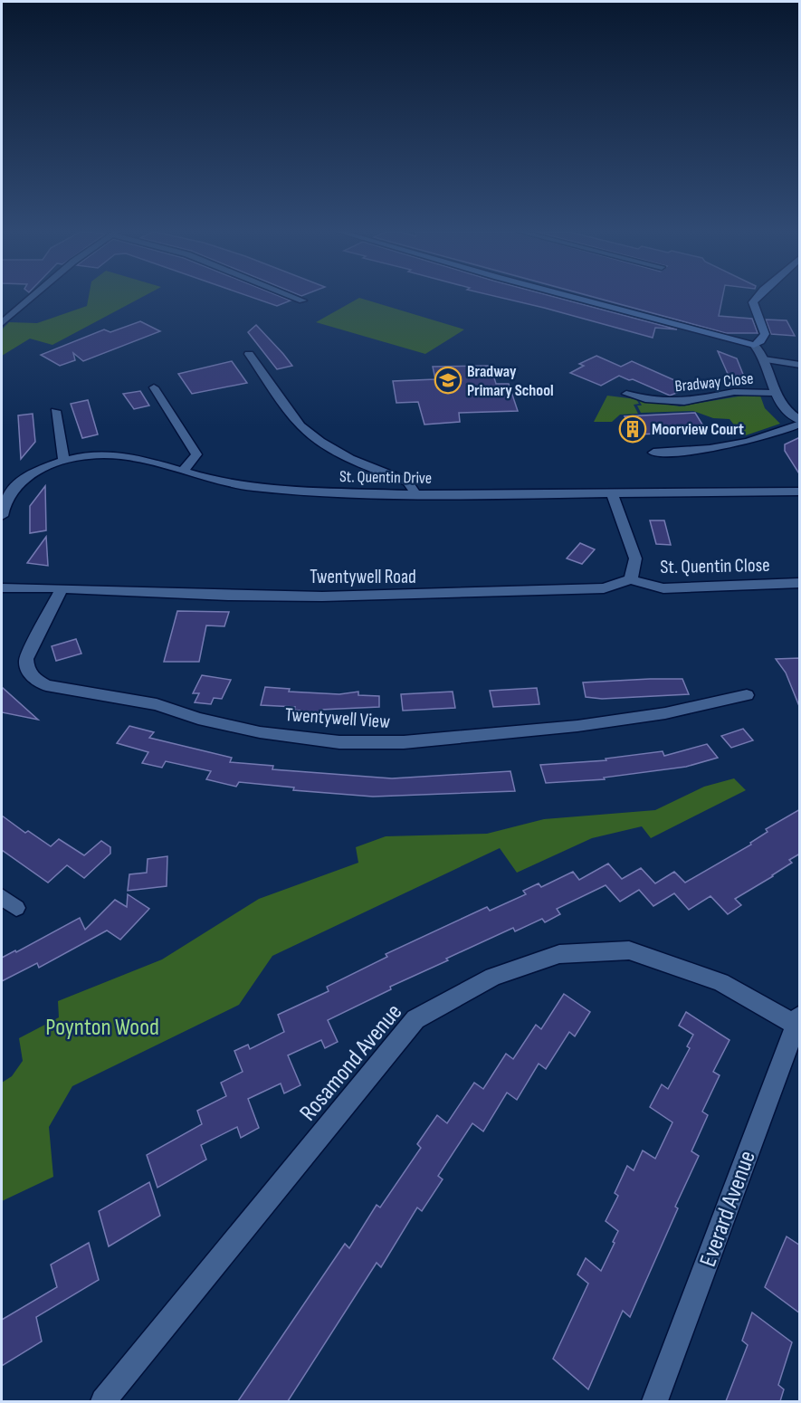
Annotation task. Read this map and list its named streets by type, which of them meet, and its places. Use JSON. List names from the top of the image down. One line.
{"streets":{"street":["Bradway Close","St. Quentin Drive","St. Quentin Close","Twentywell Road","Twentywell View","Rosamond Avenue","Everard Avenue"]},"crossings":[["St. Quentin Close","Twentywell Road"],["Twentywell Road","Twentywell View"],["Rosamond Avenue","Everard Avenue"]],"parks":["Poynton Wood"],"places":{"school or university":["Bradway Primary School"],"building":["Moorview Court"]}}
